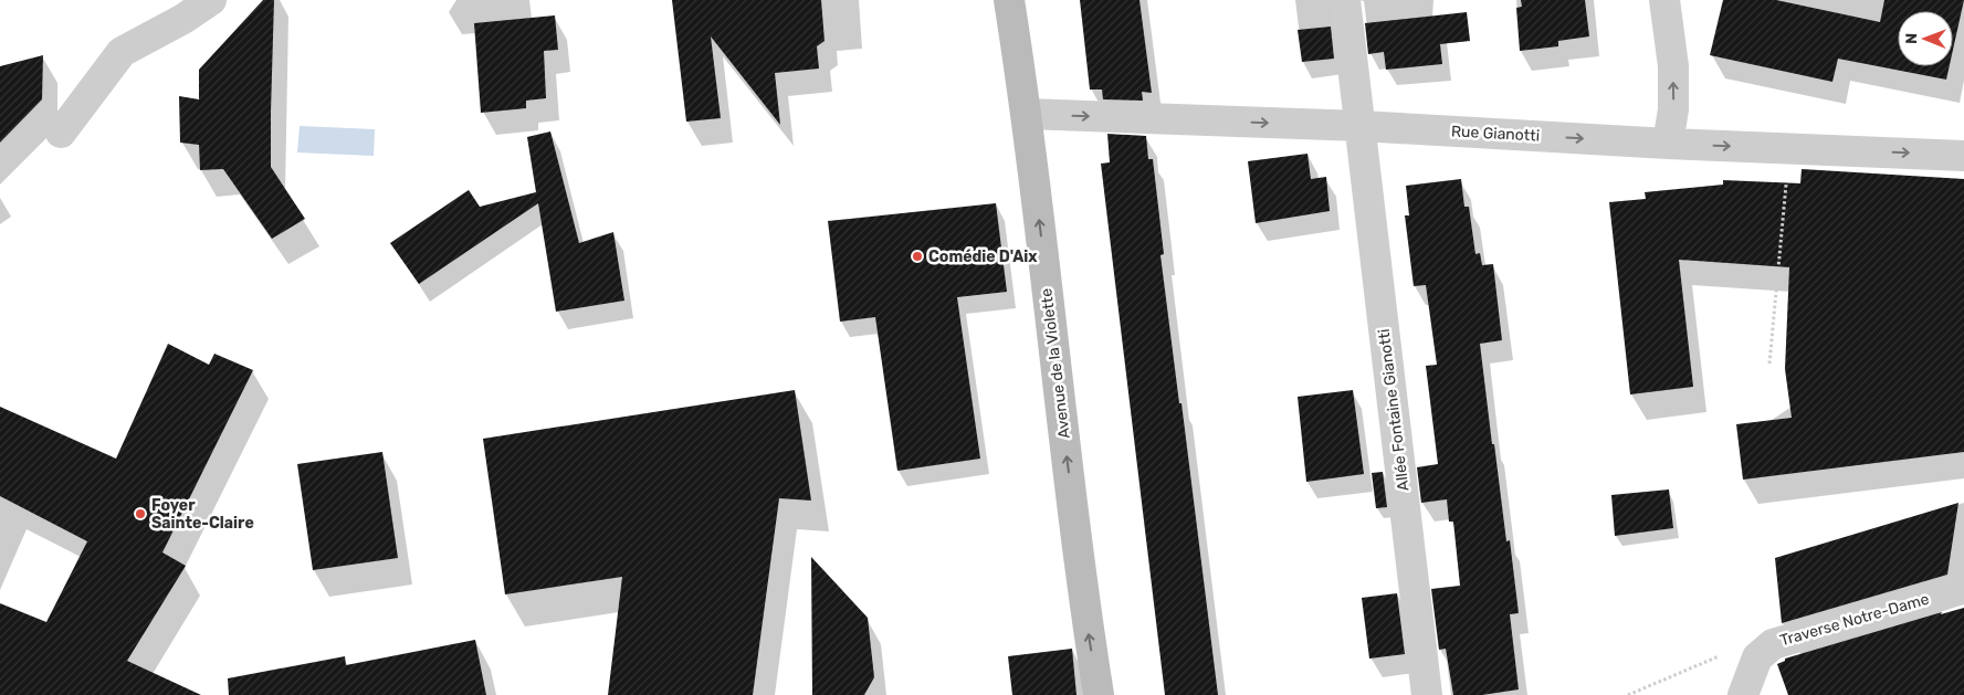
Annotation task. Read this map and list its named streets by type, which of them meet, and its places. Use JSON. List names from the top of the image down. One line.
{"streets":{"street":["Rue Gianotti","Avenue de la Violette","Allée Fontaine Gianotti","Traverse Notre-Dame"]},"crossings":[["Rue Gianotti","Avenue de la Violette"],["Rue Gianotti","Allée Fontaine Gianotti"]],"one_way":["Rue Gianotti","Avenue de la Violette"],"places":["Comédie D'Aix","Foyer Sainte-Claire"],"north":"left"}
